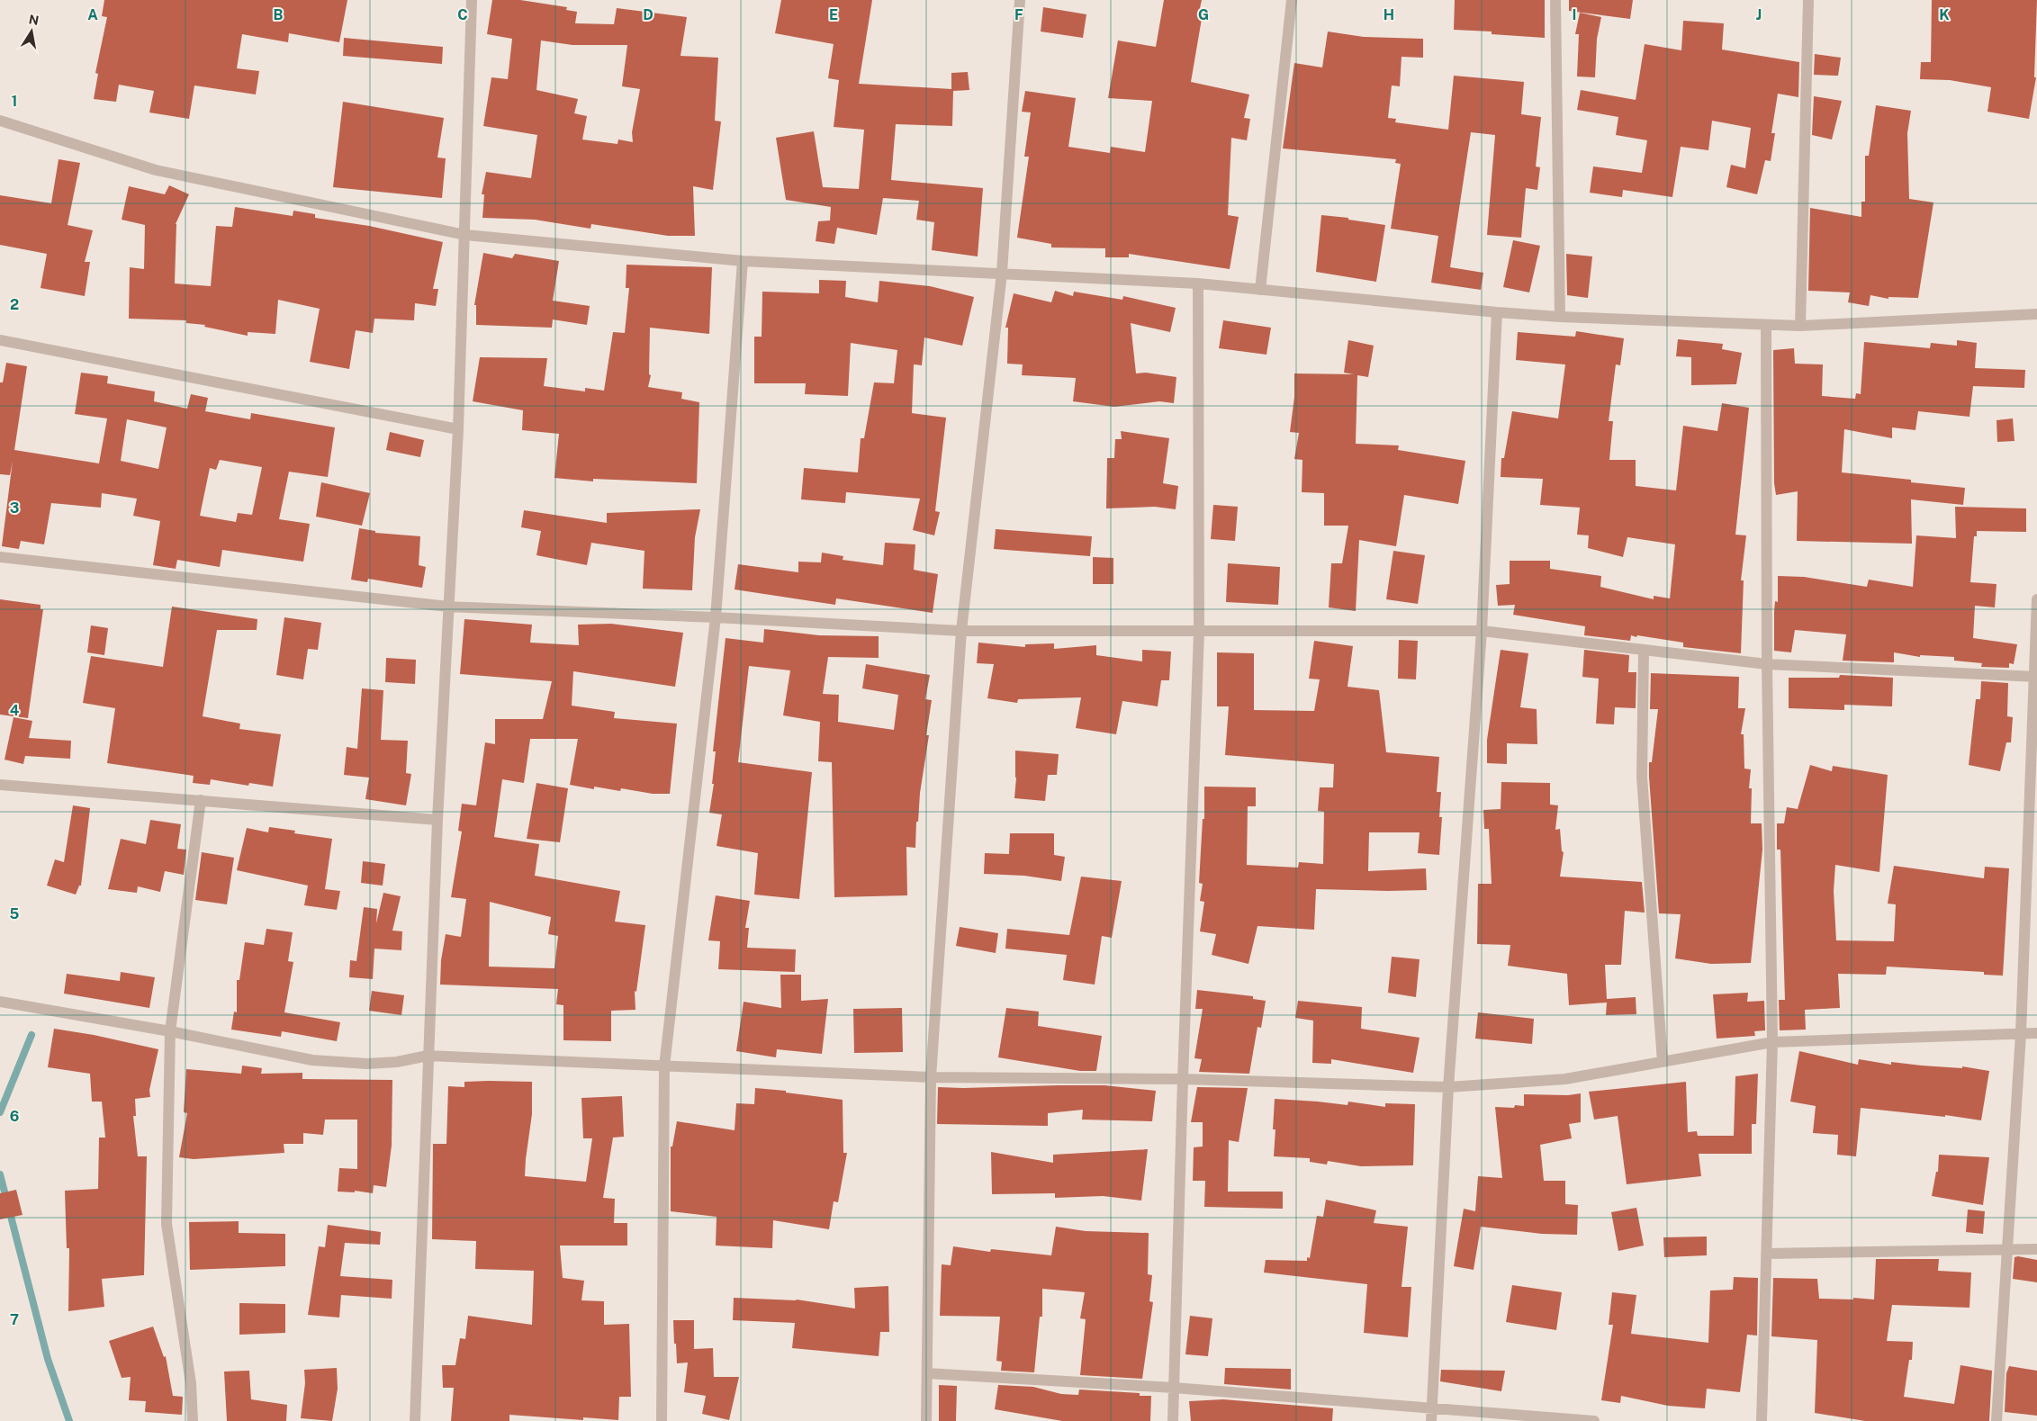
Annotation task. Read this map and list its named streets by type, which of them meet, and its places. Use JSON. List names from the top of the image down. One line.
{"north":"top","grid":{"columns":["A","B","C","D","E","F","G","H","I","J","K"],"rows":["1","2","3","4","5","6","7"]}}
